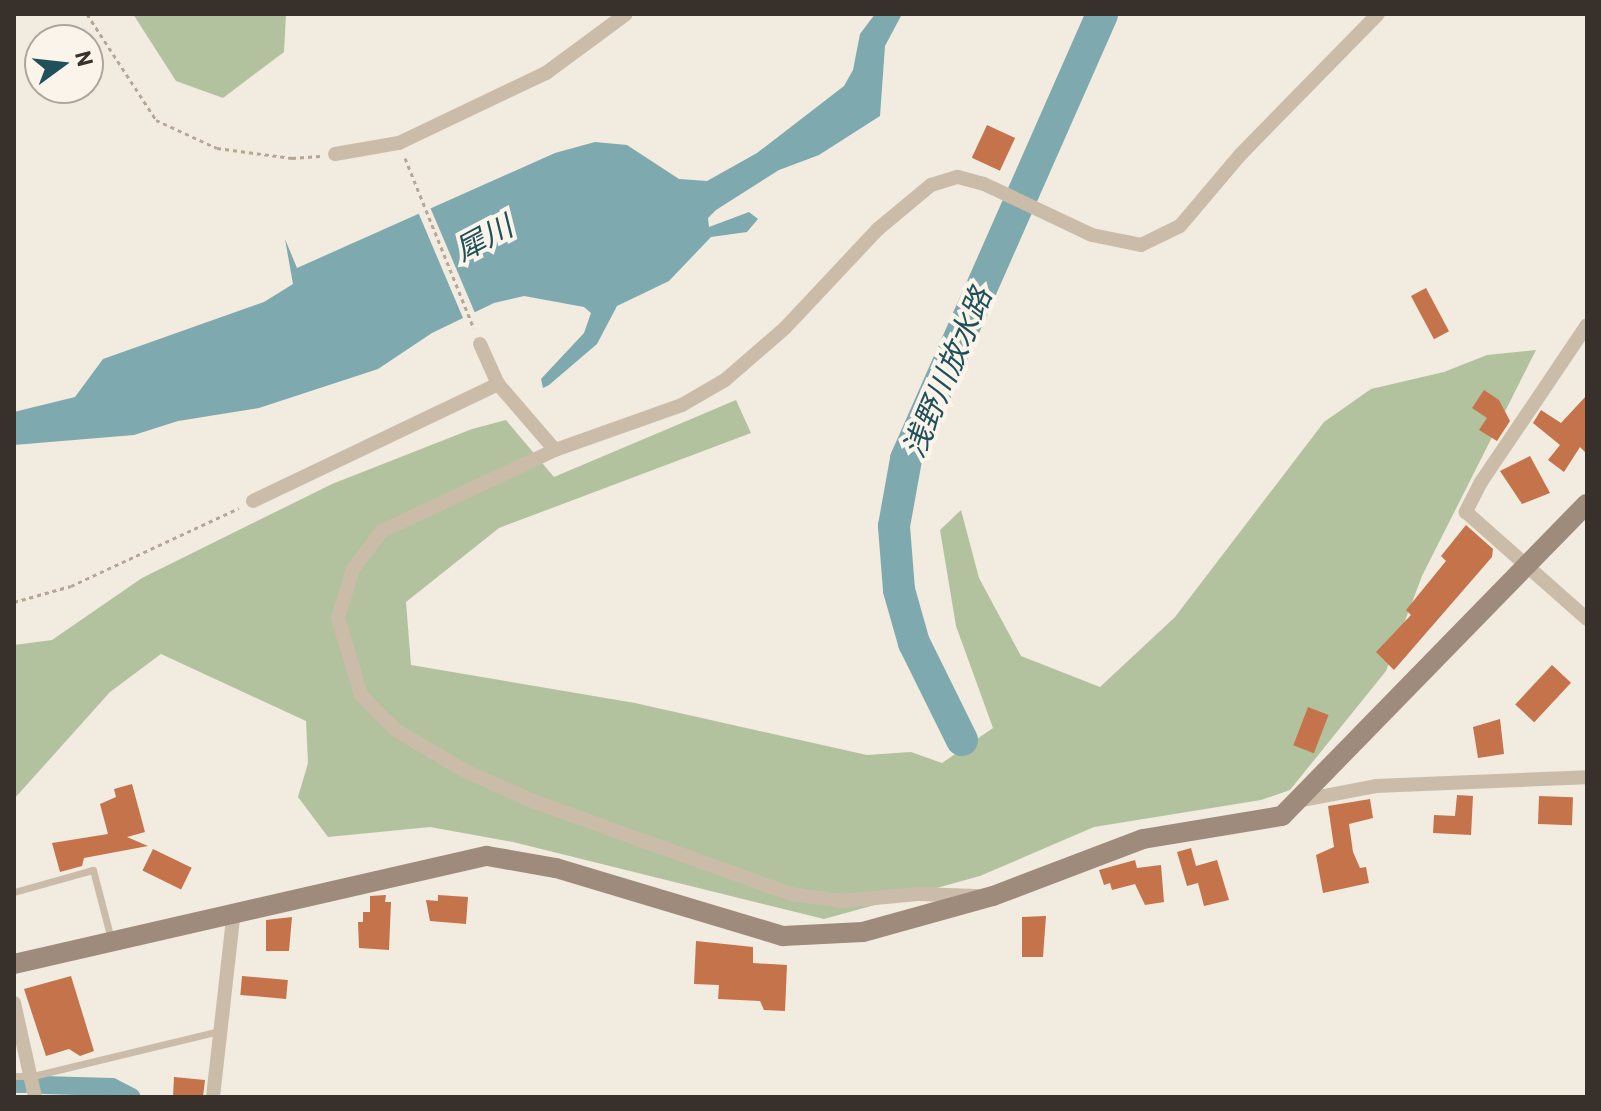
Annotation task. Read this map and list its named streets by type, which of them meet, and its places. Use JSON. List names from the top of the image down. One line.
{"water":["犀川","浅野川放水路"],"north":"right"}
